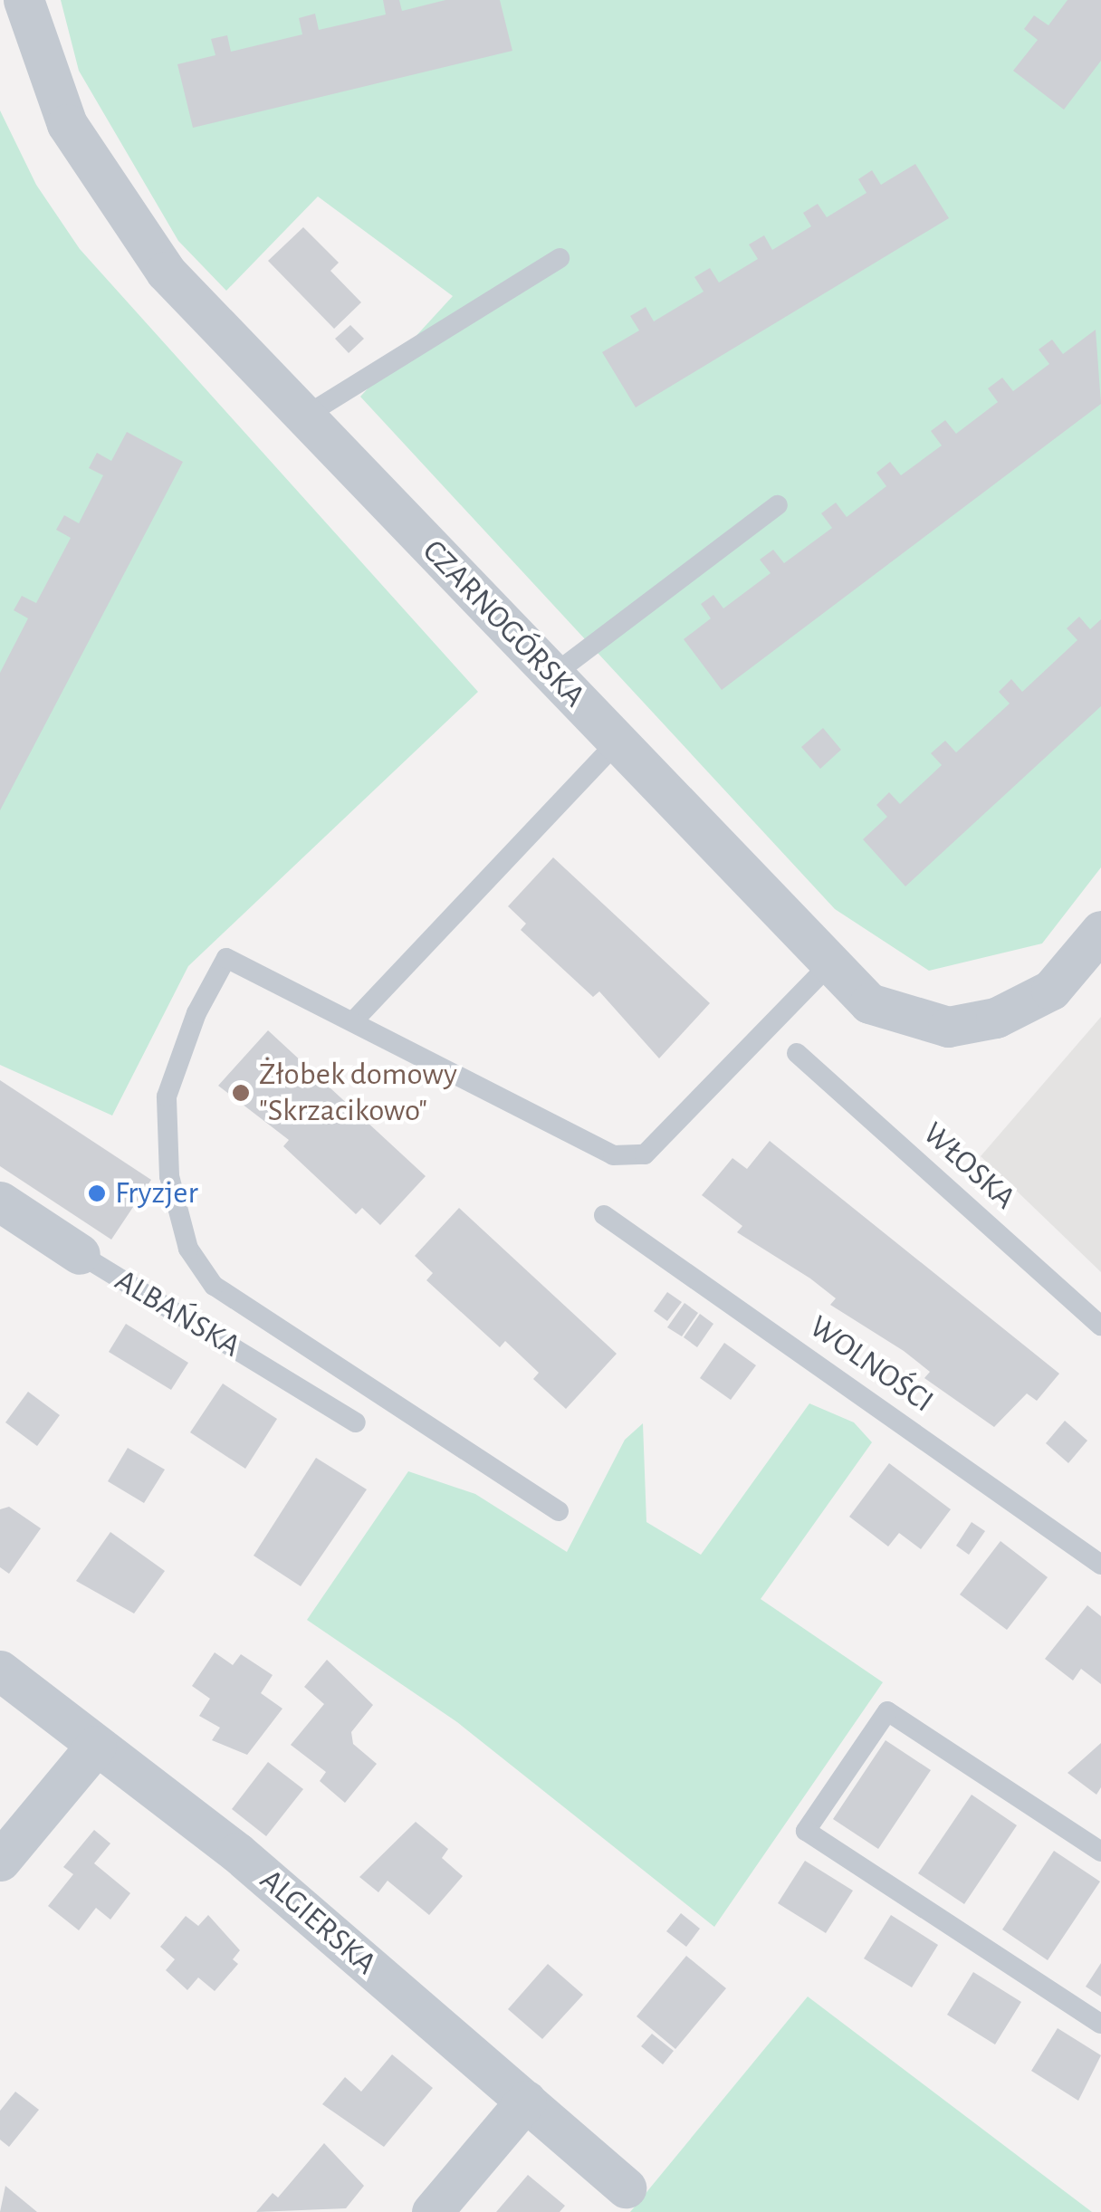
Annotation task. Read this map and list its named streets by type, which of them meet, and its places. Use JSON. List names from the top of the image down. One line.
{"streets":{"street":["CZARNOGÓRSKA","ALBAŃSKA","ALGIERSKA"],"lane":["WŁOSKA","WOLNOŚCI"]},"places":["Żłobek domowy \"Skrzacikowo\"","Fryzjer"]}
